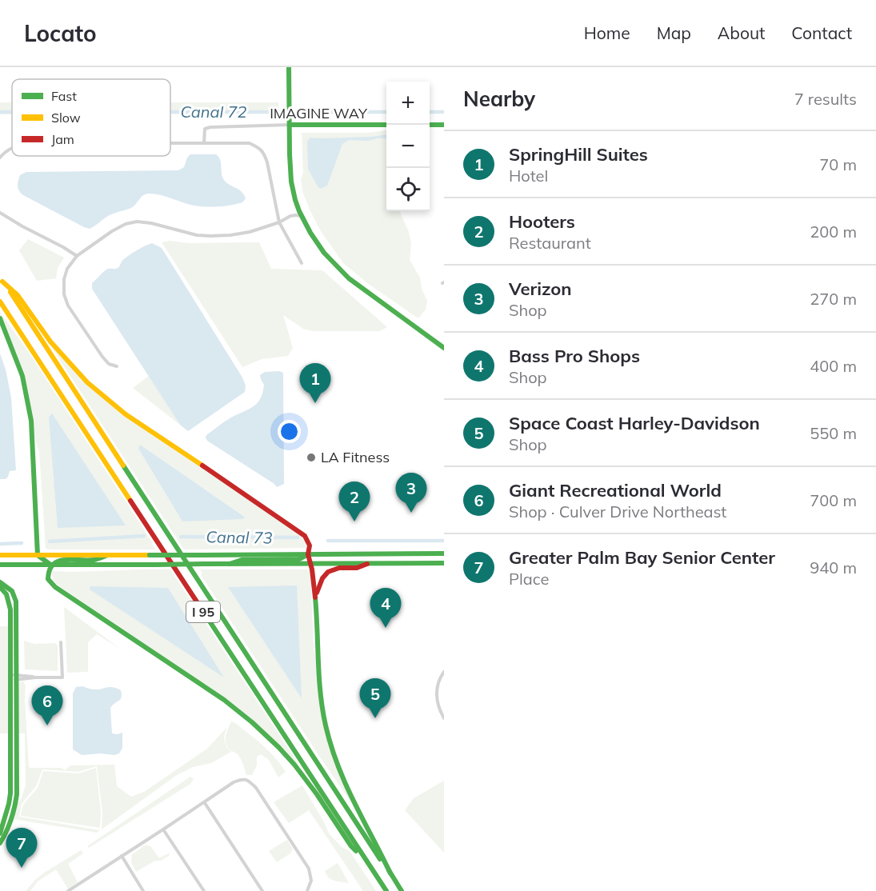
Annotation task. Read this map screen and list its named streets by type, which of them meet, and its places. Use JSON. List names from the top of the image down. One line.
{"streets":{"main road":["IMAGINE WAY","I 95"]},"water":["Canal 72","Canal 73"],"places":["LA Fitness"],"legend":["Fast","Slow","Jam"],"page":{"header":"Locato","nav":["Home","Map","About","Contact"],"heading":["Nearby","7 results"],"map_buttons":["+","−"],"list":[{"mark":"1","name":"SpringHill Suites","note":"Hotel","value":"70 m"},{"mark":"2","name":"Hooters","note":"Restaurant","value":"200 m"},{"mark":"3","name":"Verizon","note":"Shop","value":"270 m"},{"mark":"4","name":"Bass Pro Shops","note":"Shop","value":"400 m"},{"mark":"5","name":"Space Coast Harley-Davidson","note":"Shop","value":"550 m"},{"mark":"6","name":"Giant Recreational World","note":"Shop · Culver Drive Northeast","value":"700 m"},{"mark":"7","name":"Greater Palm Bay Senior Center","note":"Place","value":"940 m"}],"pins":["1","3","2","4","5","6","7"]}}
